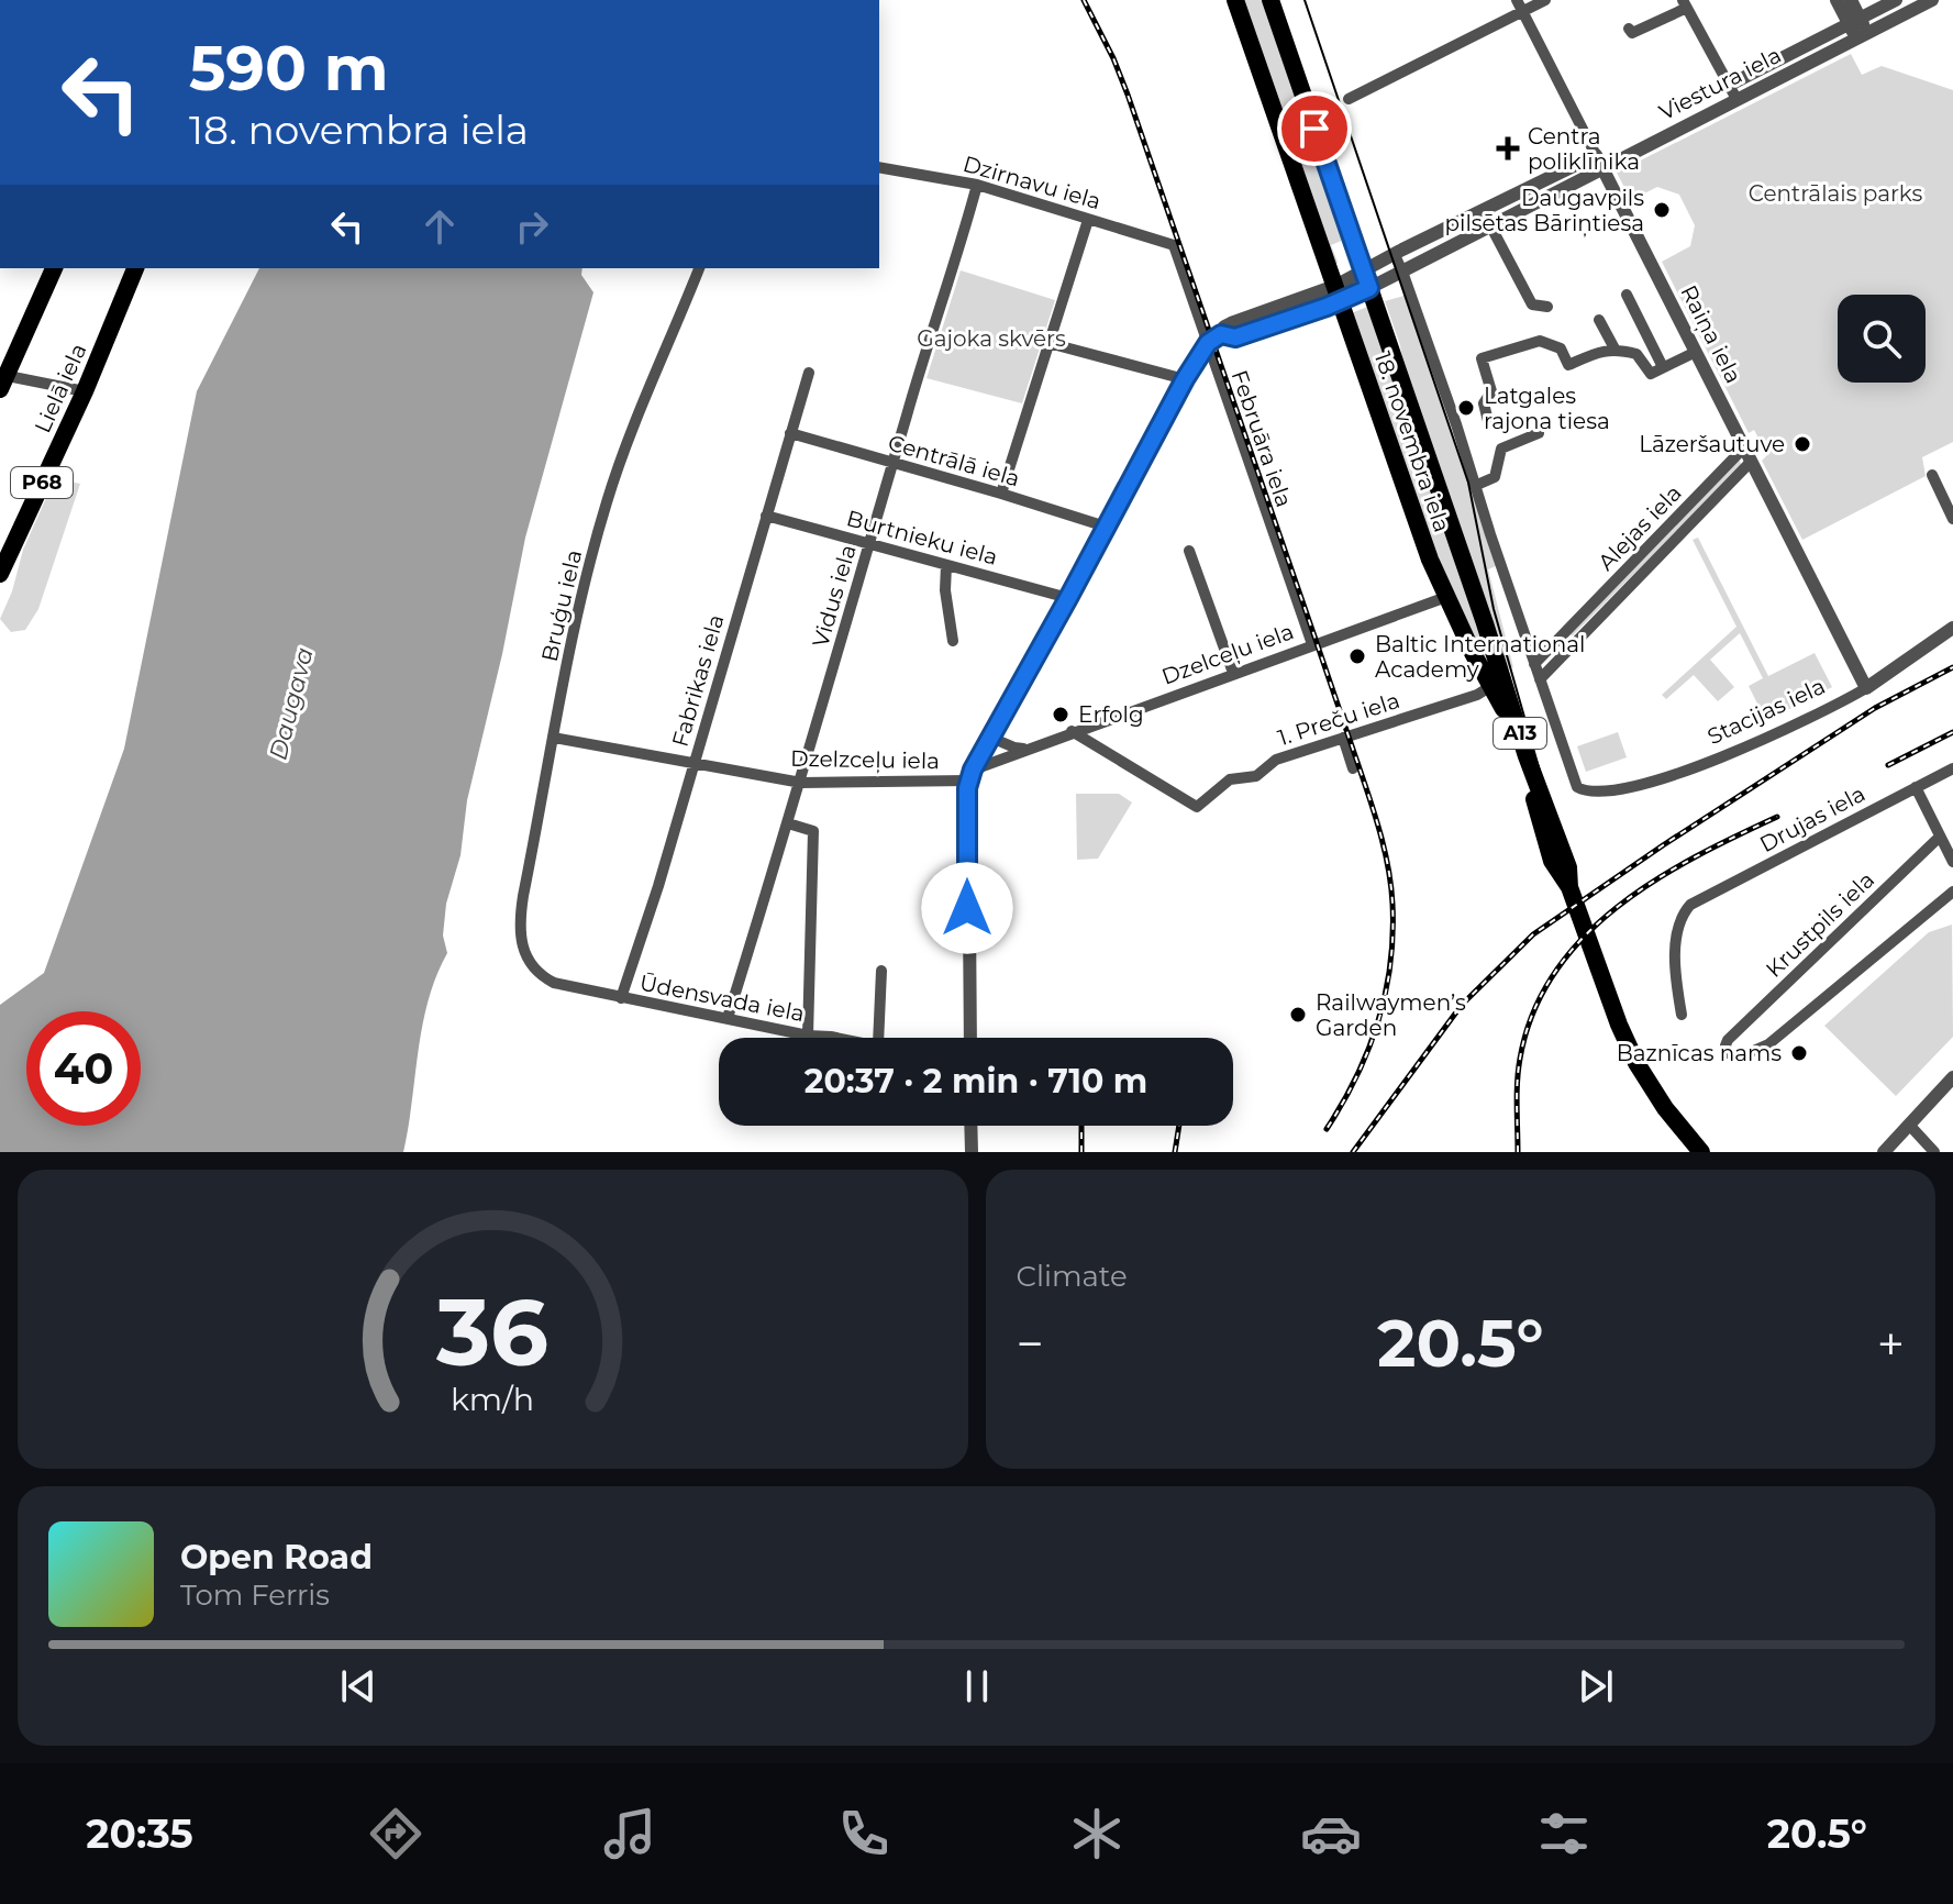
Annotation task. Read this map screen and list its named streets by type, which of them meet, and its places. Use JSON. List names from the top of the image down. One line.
{"streets":{"main road":["Lielā iela","18. novembra iela","P68","A13"],"street":["Viestura iela","Dzirnavu iela","Raiņa iela","Februāra iela","Centrālā iela","Alejas iela","Burtnieku iela","Vidus iela","Bruģu iela","Dzelceļu iela","Fabrikas iela","Stacijas iela","1. Preču iela","Dzelzceļu iela","Drujas iela","Krustpils iela","Ūdensvada iela"]},"crossings":[["Viestura iela","Raiņa iela"],["Viestura iela","Februāra iela"],["Viestura iela","18. novembra iela"],["Dzirnavu iela","Februāra iela"],["Dzirnavu iela","Vidus iela"],["Raiņa iela","Alejas iela"],["Raiņa iela","Stacijas iela"],["Februāra iela","Dzelceļu iela"],["18. novembra iela","Alejas iela"],["18. novembra iela","Dzelceļu iela"],["18. novembra iela","Stacijas iela"],["18. novembra iela","1. Preču iela"],["Centrālā iela","Vidus iela"],["Centrālā iela","Fabrikas iela"],["Burtnieku iela","Vidus iela"],["Burtnieku iela","Fabrikas iela"],["Vidus iela","Dzelzceļu iela"],["Vidus iela","Ūdensvada iela"],["Bruģu iela","Dzelzceļu iela"],["Bruģu iela","Ūdensvada iela"],["Dzelceļu iela","1. Preču iela"],["Dzelceļu iela","Dzelzceļu iela"],["Fabrikas iela","Dzelzceļu iela"],["Fabrikas iela","Ūdensvada iela"]],"water":["Daugava"],"parks":["Centrālais parks","Gajoka skvērs"],"places":{"health":["Centra poliklīnika"],"other":["Daugavpils pilsētas Bāriņtiesa","Latgales rajona tiesa","Lāzeršautuve","Baltic International Academy","Erfolg","Railwaymen’s Garden","Baznīcas nams"]},"page":{"turn":["590 m","18. novembra iela"],"limit":"40","trip":"20:37 · 2 min · 710 m","tile":"Climate","heat":["−","20.5°","+"],"song":["Open Road","Tom Ferris"],"tabs":["20:35","20.5°"],"gauge":["36","km/h"]}}
